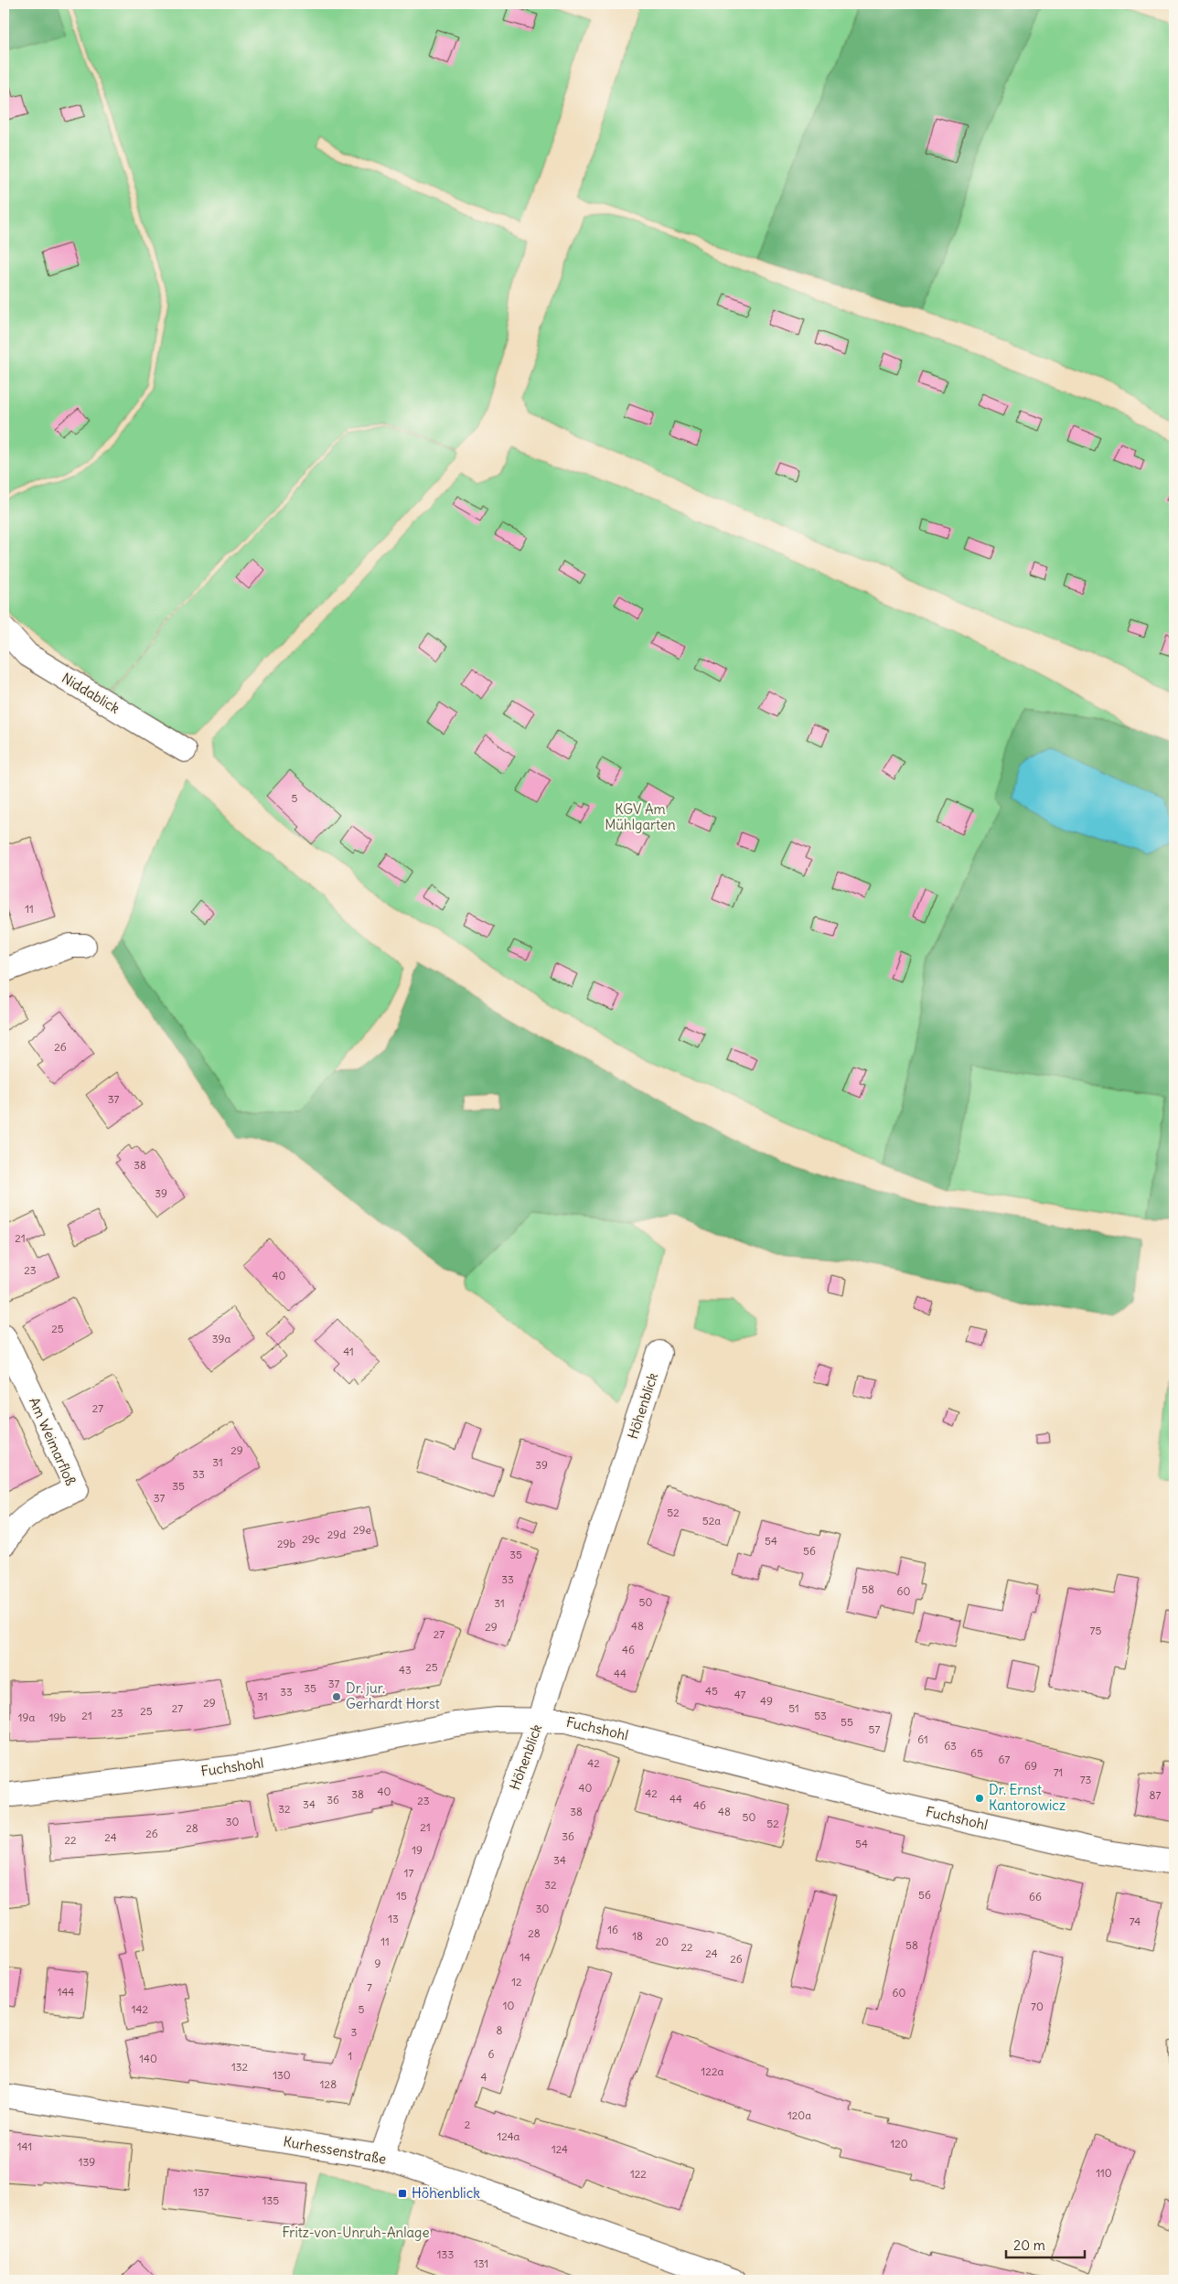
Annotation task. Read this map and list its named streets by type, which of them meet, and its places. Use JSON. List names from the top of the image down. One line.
{"streets":{"street":["Niddablick","Höhenblick","Am Weimarfloß","Fuchshohl","Kurhessenstraße"]},"crossings":[["Höhenblick","Fuchshohl"],["Höhenblick","Kurhessenstraße"]],"parks":["KGV Am Mühlgarten","Fritz-von-Unruh-Anlage"],"places":{"other":["Dr. jur. Gerhardt Horst","Dr. Ernst Kantorowicz"],"transit":["Höhenblick"]},"house_numbers":["5","11","26","37","38","39","21","23","40","25","39a","41","27","29","31","39","33","35","37","52","52a","29e","29d","29c","54","29b","56","35","33","58","60","50","31","48","29","75","27","46","25","43","44","37","35","45","33","47","31","49","29","27","51","25","23","21","53","19a","19b","55","57","61","63","65","67","42","69","71","73","40","40","42","38","87","44","36","23","34","46","32","38","48","50","30","52","21","28","26","36","24","22","54","19","34","17","32","56","15","66","30","13","74","16","28","18","11","20","58","22","24","14","26","9","12","7","144","60","10","70","142","5","8","3","6","1","140","132","122a","130","4","128","120a","2","124a","120","141","124","139","110","122","137","135","133","131"],"scale_bar":"20 m"}
